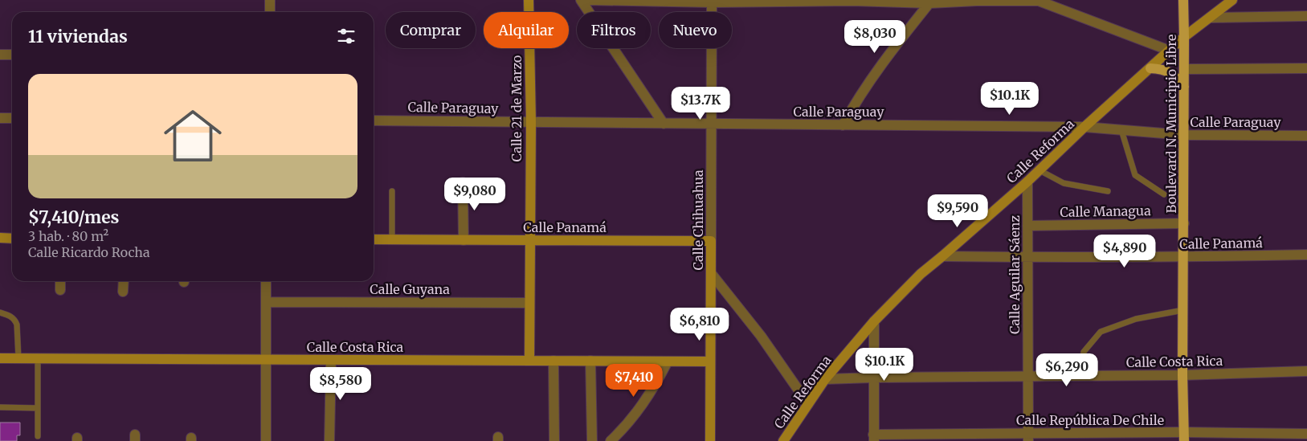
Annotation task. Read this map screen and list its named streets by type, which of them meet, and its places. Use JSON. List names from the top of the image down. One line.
{"streets":{"main road":["Boulevard N. Municipio Libre"],"street":["Calle Paraguay","Calle 21 de Marzo","Calle Reforma","Calle Managua","Calle Chihuahua","Calle Panamá","Calle Aguilar Sáenz","Calle Guyana","Calle Costa Rica","Calle República De Chile"]},"crossings":[["Calle Paraguay","Calle 21 de Marzo"],["Calle Paraguay","Boulevard N. Municipio Libre"],["Calle Paraguay","Calle Reforma"],["Calle Paraguay","Calle Chihuahua"],["Calle 21 de Marzo","Calle Panamá"],["Calle 21 de Marzo","Calle Guyana"],["Calle 21 de Marzo","Calle Costa Rica"],["Boulevard N. Municipio Libre","Calle Reforma"],["Boulevard N. Municipio Libre","Calle Managua"],["Boulevard N. Municipio Libre","Calle Panamá"],["Boulevard N. Municipio Libre","Calle Costa Rica"],["Boulevard N. Municipio Libre","Calle República De Chile"],["Calle Reforma","Calle Panamá"],["Calle Reforma","Calle Aguilar Sáenz"],["Calle Reforma","Calle Costa Rica"],["Calle Managua","Calle Aguilar Sáenz"],["Calle Chihuahua","Calle Panamá"],["Calle Chihuahua","Calle Costa Rica"],["Calle Panamá","Calle Aguilar Sáenz"],["Calle Aguilar Sáenz","Calle Costa Rica"],["Calle Aguilar Sáenz","Calle República De Chile"]],"page":{"chip":["Comprar","Alquilar","Filtros","Nuevo"],"heading":"11 viviendas","price":["$8,030","$10.1K","$13.7K","$9,080","$9,590","$4,890","$6,810","$10.1K","$6,290","$7,410","$8,580"],"list":[{"name":"$7,410/mes","note":"3 hab. · 80 m² · Calle Ricardo Rocha"}]}}
